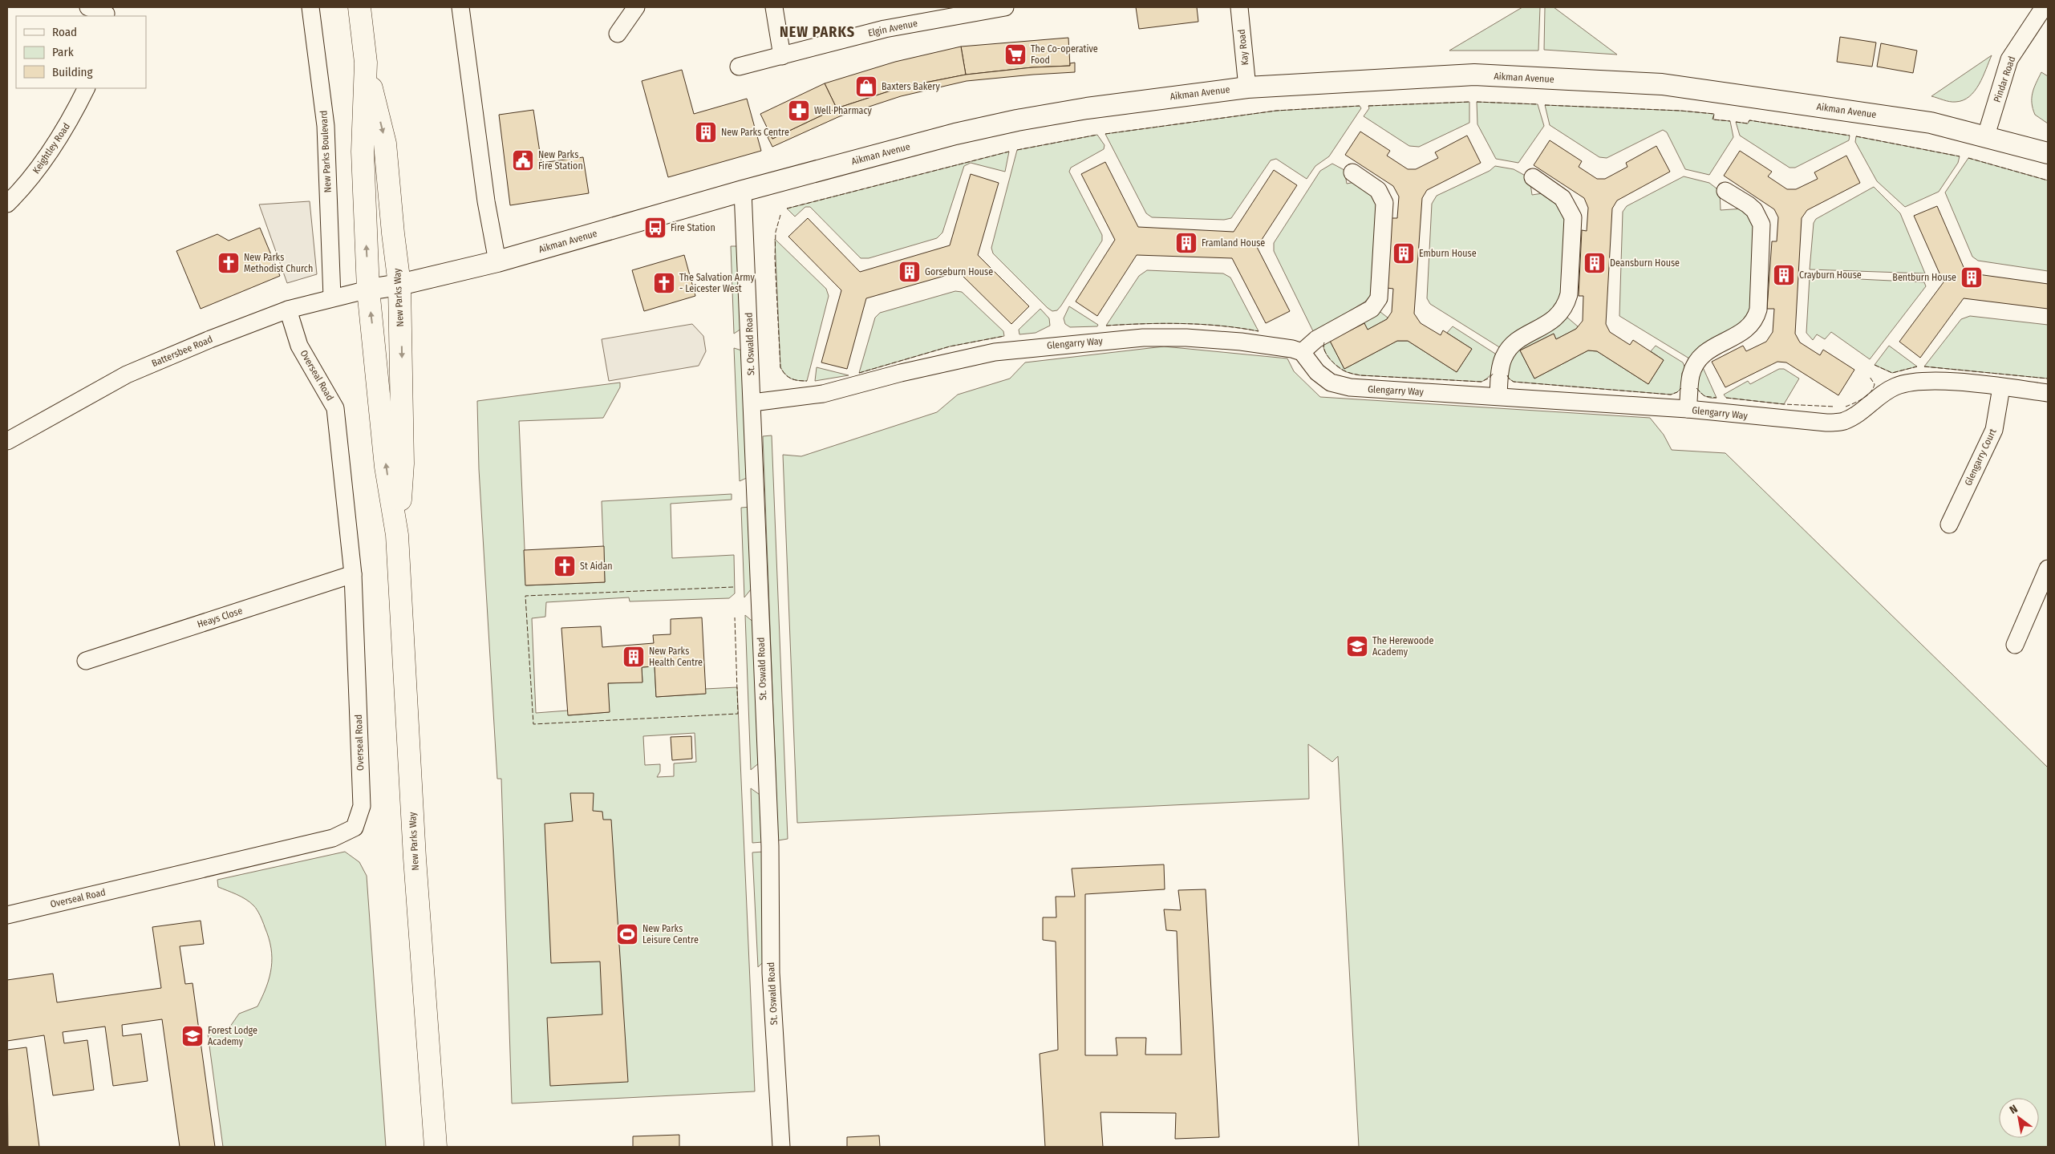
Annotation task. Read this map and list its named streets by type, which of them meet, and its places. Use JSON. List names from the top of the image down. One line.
{"streets":{"highway":["New Parks Way"],"street":["Elgin Avenue","Kay Road","Aikman Avenue","Pindar Road","Keightley Road","New Parks Boulevard","Glengarry Way","St. Oswald Road","Battersbee Road","Overseal Road","Glengarry Court","Heays Close"]},"crossings":[["Kay Road","Aikman Avenue"],["Aikman Avenue","Pindar Road"],["Aikman Avenue","New Parks Way"],["Aikman Avenue","St. Oswald Road"],["Aikman Avenue","Battersbee Road"],["New Parks Boulevard","Battersbee Road"],["New Parks Way","Battersbee Road"],["Glengarry Way","St. Oswald Road"],["Glengarry Way","Glengarry Court"],["Battersbee Road","Overseal Road"],["Overseal Road","Heays Close"]],"districts":["NEW PARKS"],"places":{"supermarket":["The Co-operative Food"],"shop":["Baxters Bakery"],"pharmacy":["Well Pharmacy"],"building":["New Parks Centre","Framland House","Emburn House","Deansburn House","Gorseburn House","Crayburn House","Bentburn House","New Parks Health Centre"],"public building":["New Parks Fire Station"],"bus stop":["Fire Station"],"church":["New Parks Methodist Church","The Salvation Army - Leicester West","St Aidan"],"school or university":["The Herewoode Academy","Forest Lodge Academy"],"sports":["New Parks Leisure Centre"]},"legend":["Road","Park","Building"],"north":"top left"}
